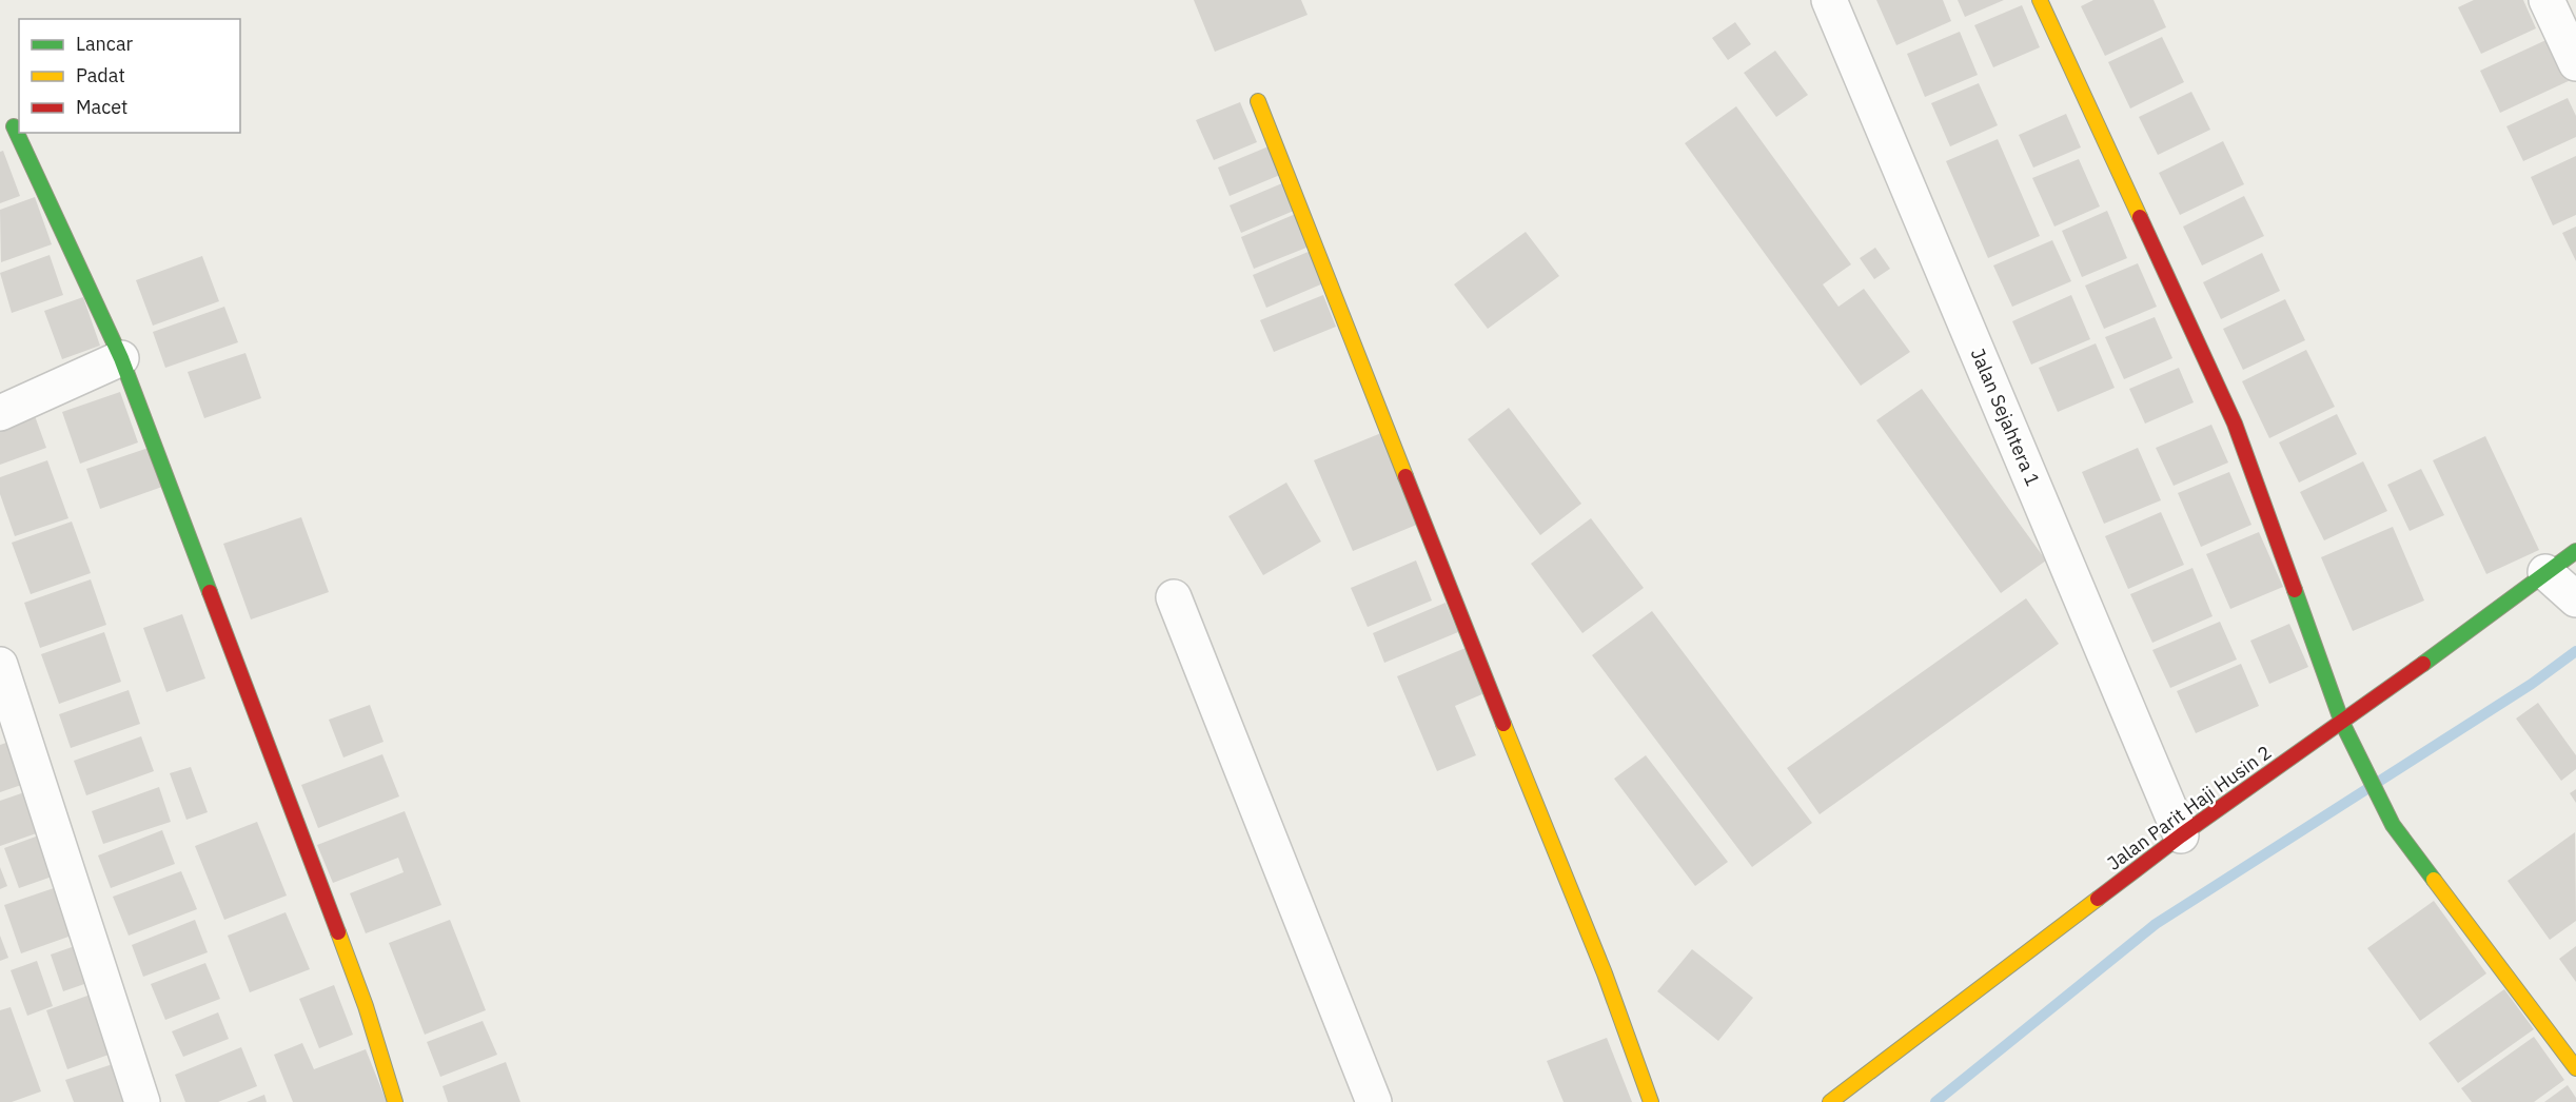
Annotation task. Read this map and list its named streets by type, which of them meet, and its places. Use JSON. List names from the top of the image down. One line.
{"streets":{"street":["Jalan Sejahtera 1","Jalan Parit Haji Husin 2"]},"crossings":[["Jalan Sejahtera 1","Jalan Parit Haji Husin 2"]],"legend":["Lancar","Padat","Macet"]}
